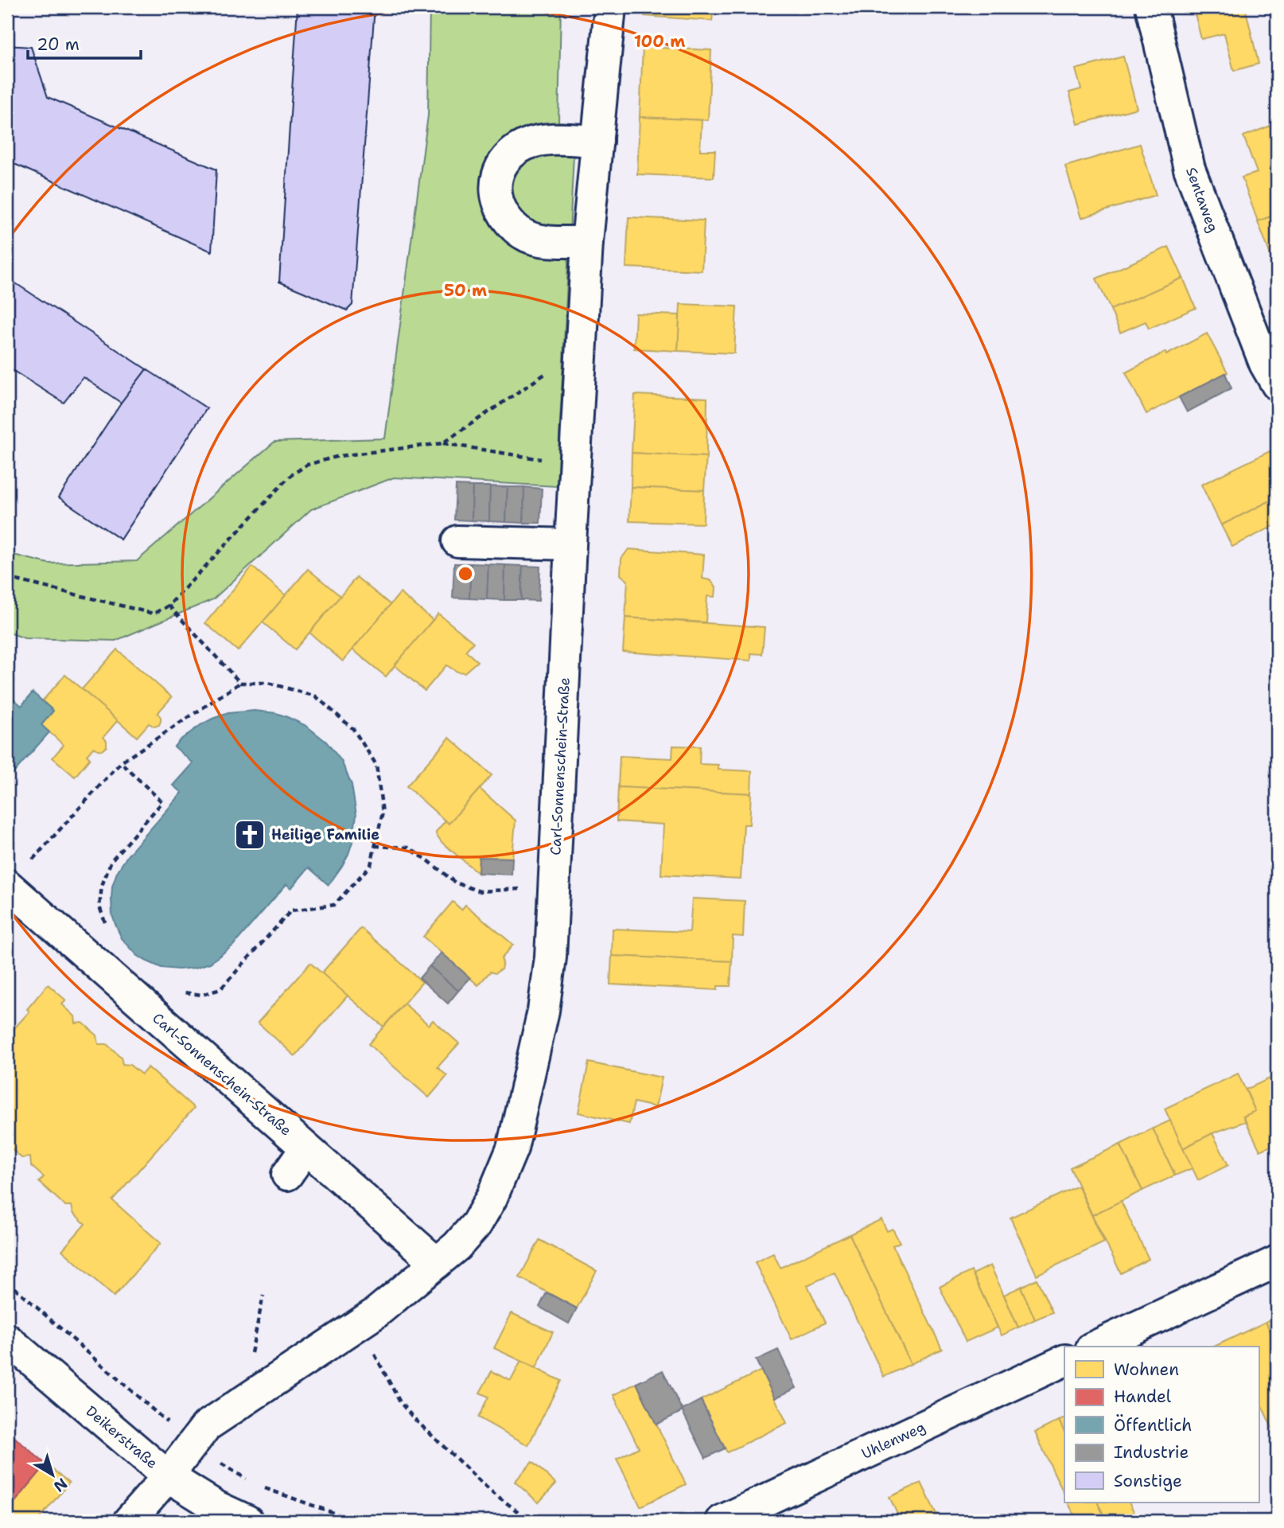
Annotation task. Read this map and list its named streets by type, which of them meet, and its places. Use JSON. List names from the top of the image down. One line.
{"streets":{"street":["Sentaweg","Carl-Sonnenschein-Straße","Deikerstraße","Uhlenweg"]},"crossings":[["Carl-Sonnenschein-Straße","Deikerstraße"]],"places":{"church":["Heilige Familie"]},"legend":["Wohnen","Handel","Öffentlich","Industrie","Sonstige"],"scale_bar":"20 m","north":"bottom right","rings":["100 m","50 m"]}
